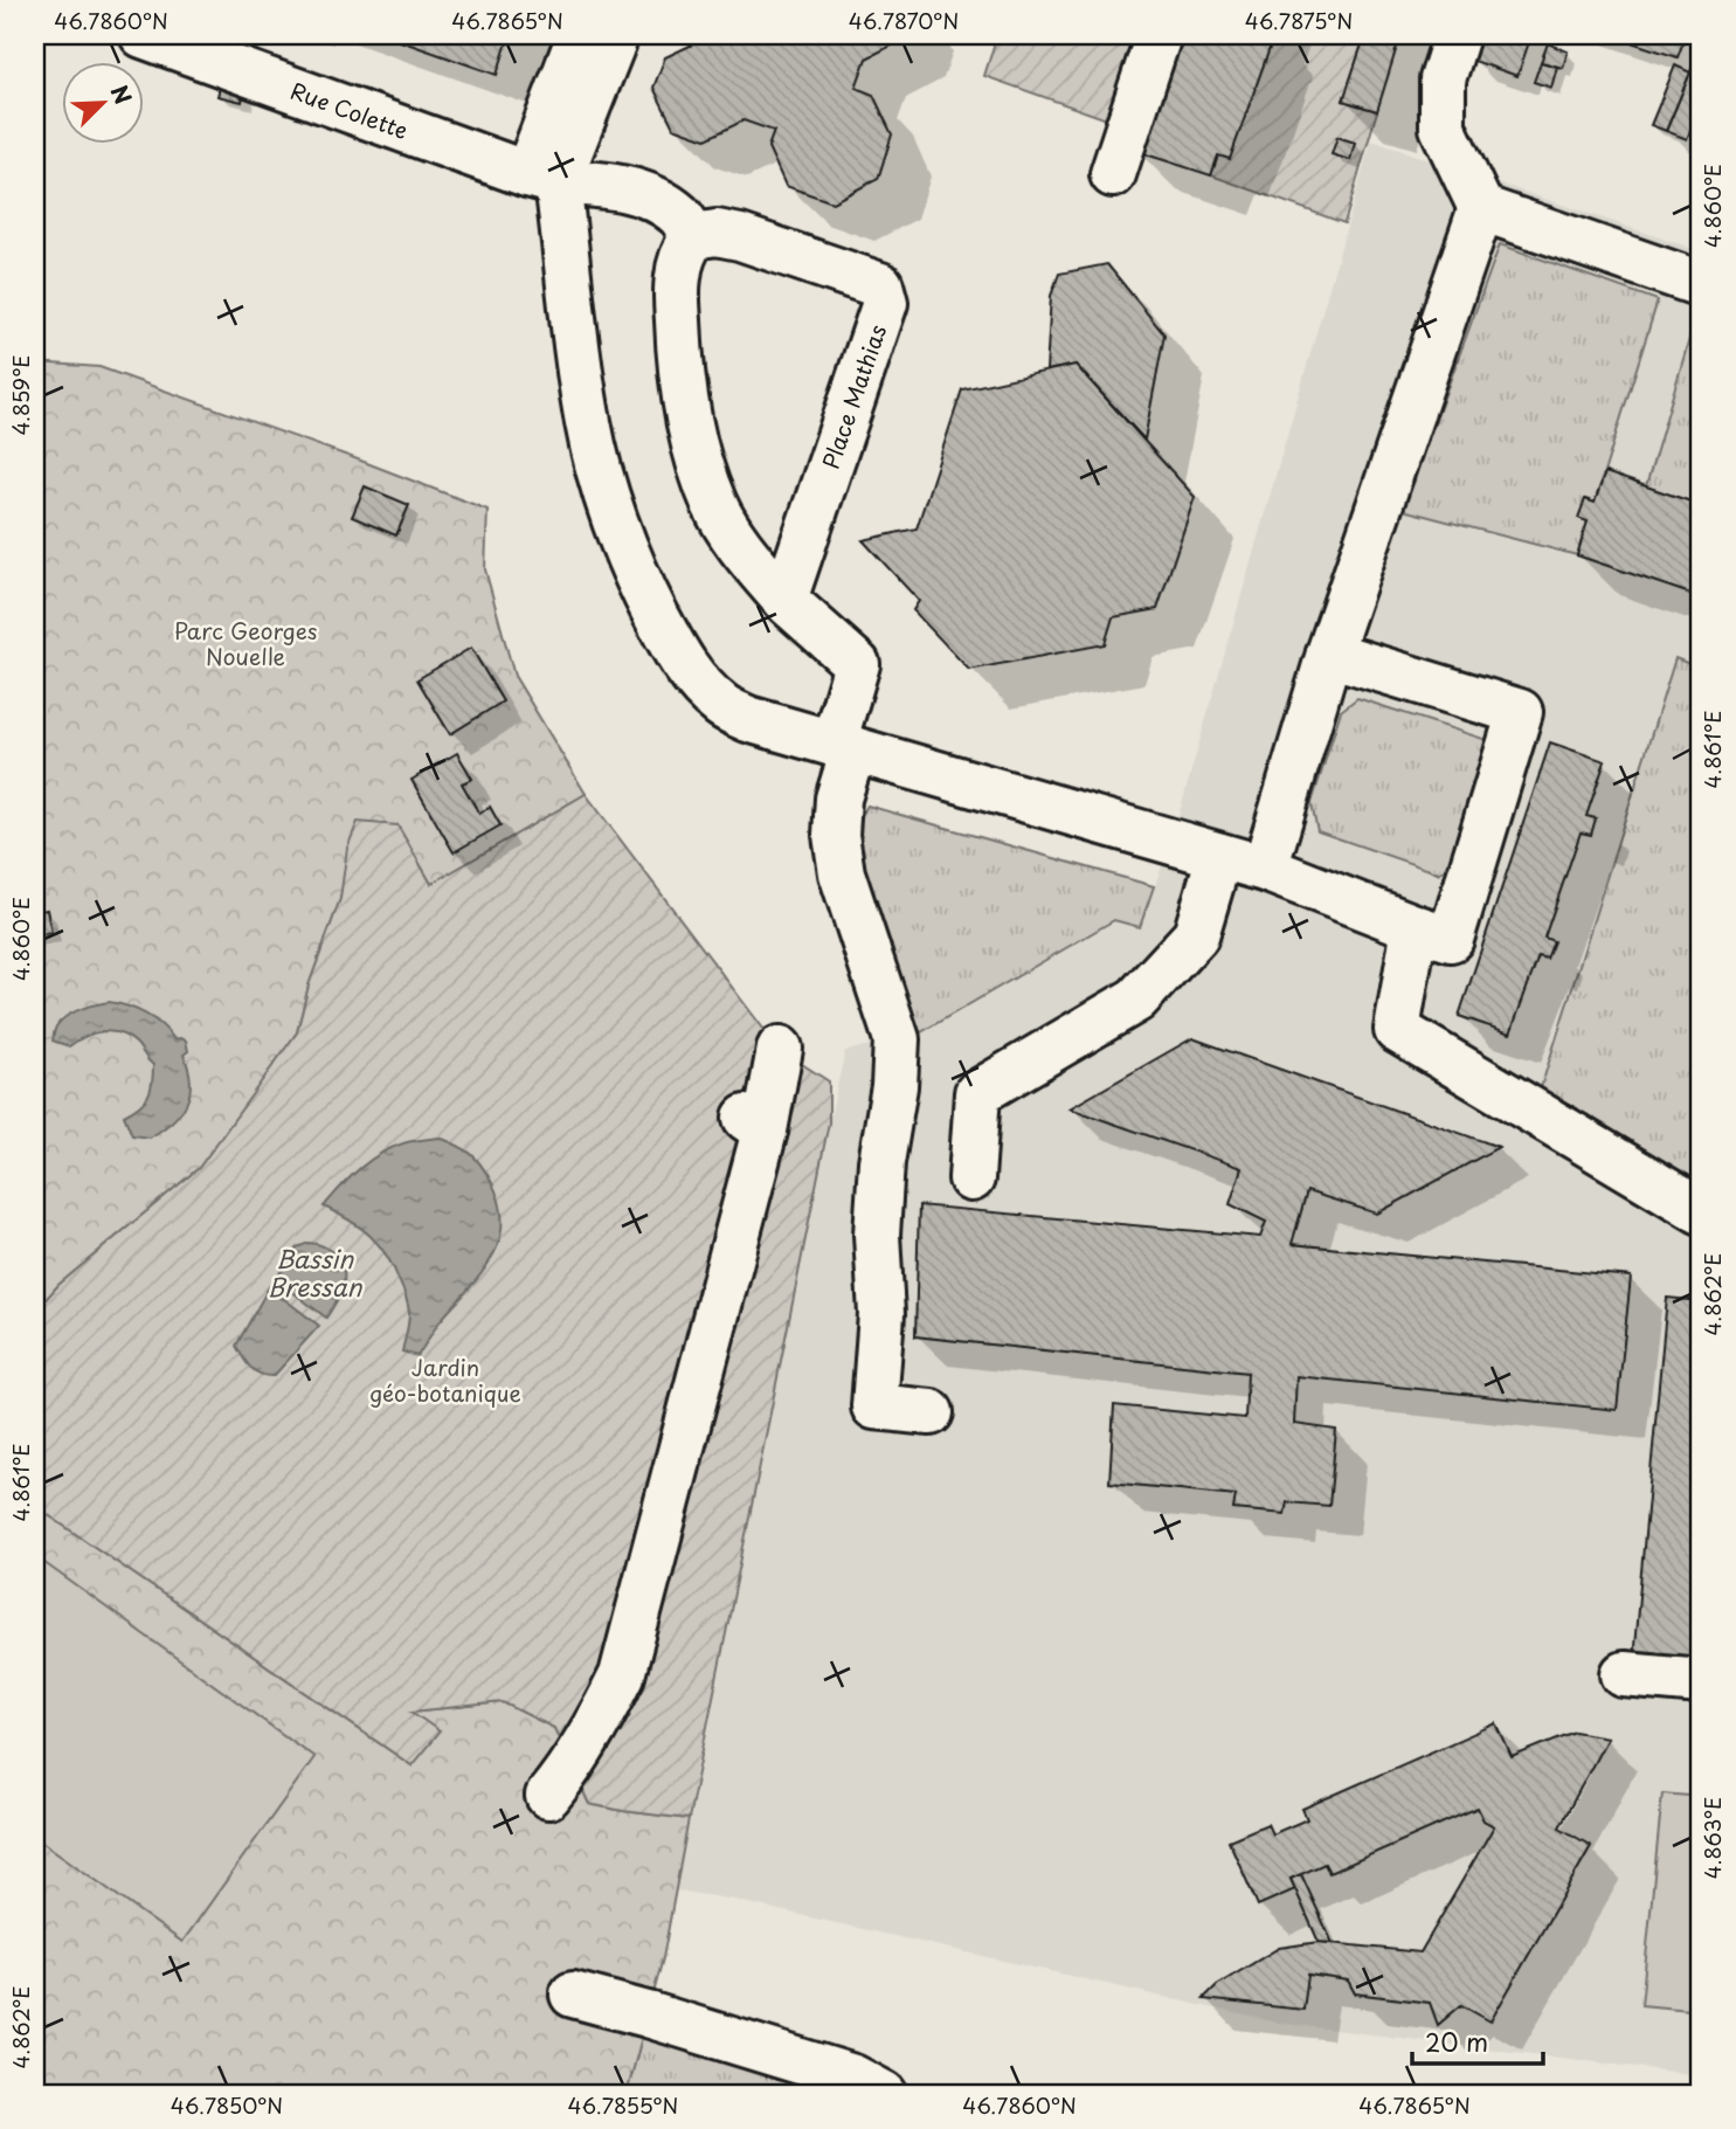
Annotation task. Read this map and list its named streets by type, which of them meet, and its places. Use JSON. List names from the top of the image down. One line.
{"streets":{"street":["Rue Colette","Place Mathias"]},"water":["Bassin Bressan"],"parks":["Parc Georges Nouelle","Jardin géo-botanique"],"scale_bar":"20 m","north":"top right","coordinates":["46.7860°N","46.7865°N","46.7870°N","46.7875°N","4.860°E","4.859°E","4.861°E","4.862°E","4.863°E","46.7850°N","46.7855°N"]}
